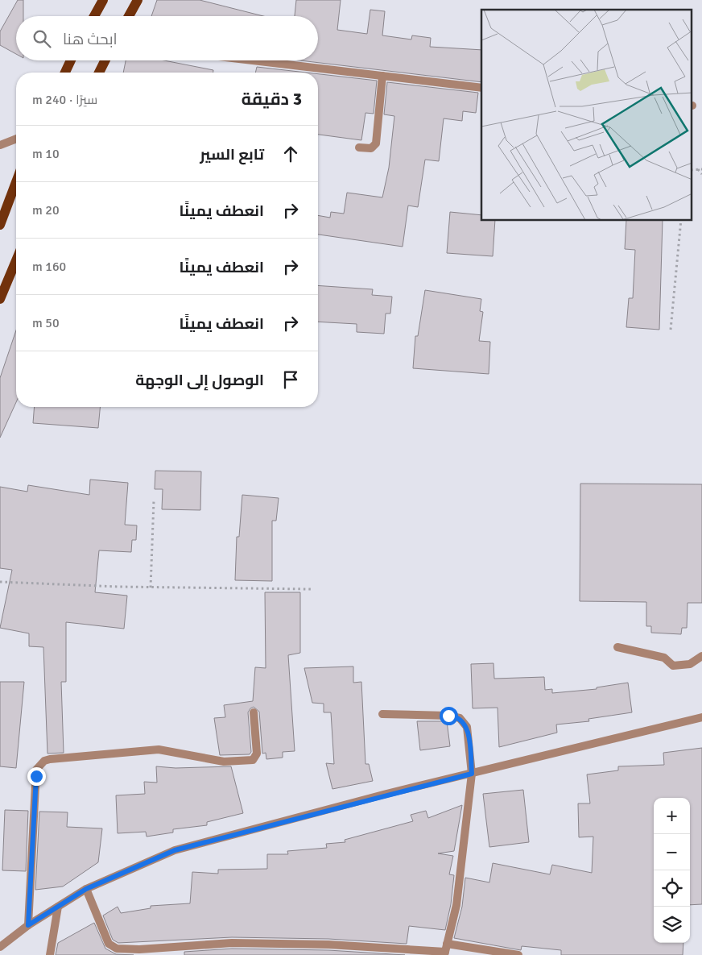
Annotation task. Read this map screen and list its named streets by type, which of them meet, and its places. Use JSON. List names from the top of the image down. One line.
{"page":{"search":"ابحث هنا","heading":["3 دقيقة","سيرًا · 240 m"],"list":[["تابع السير","10 m"],["انعطف يمينًا","20 m"],["انعطف يمينًا","160 m"],["انعطف يمينًا","50 m"],"الوصول إلى الوجهة"],"map_buttons":["+","−"]}}
